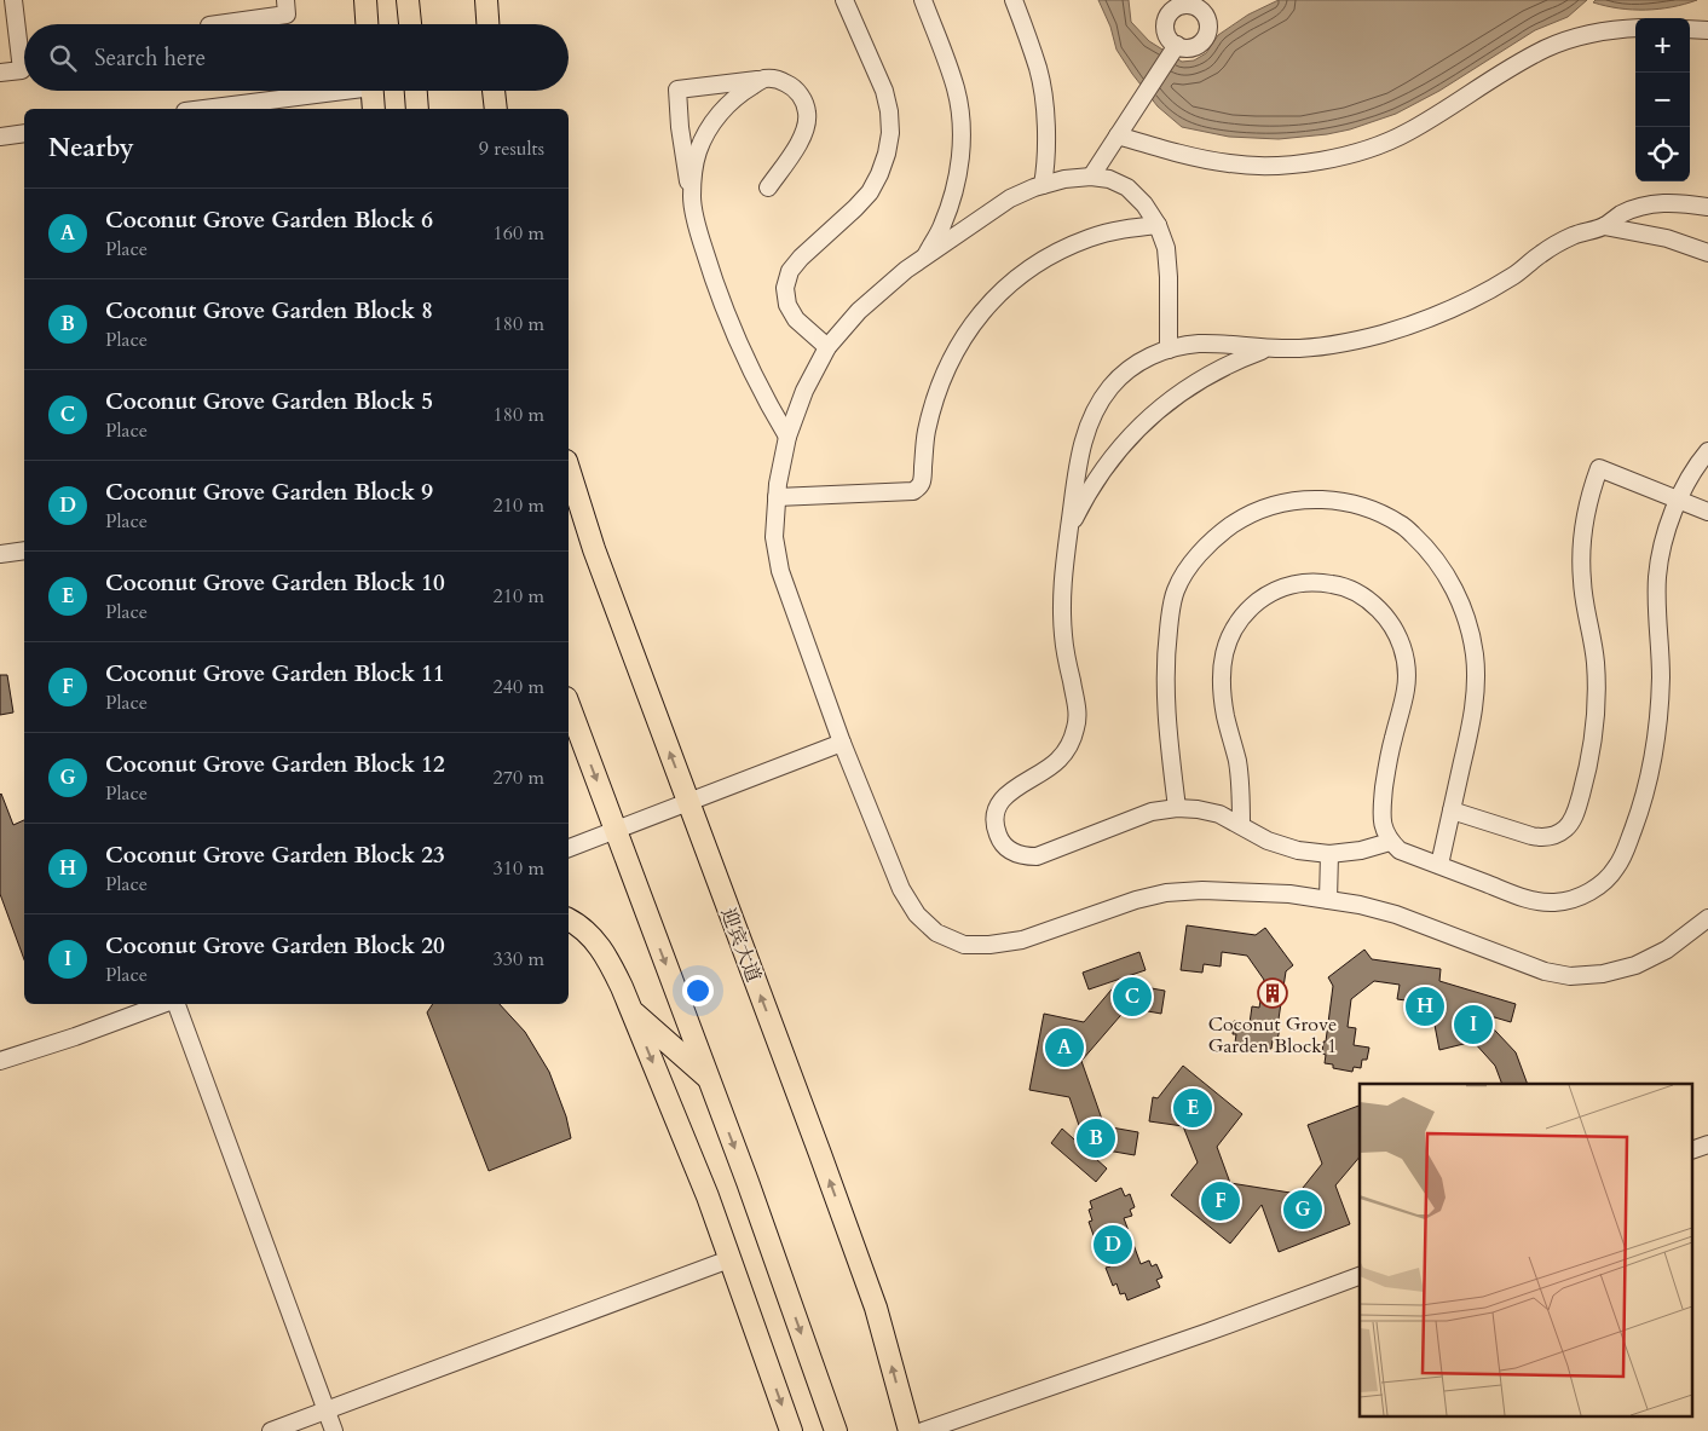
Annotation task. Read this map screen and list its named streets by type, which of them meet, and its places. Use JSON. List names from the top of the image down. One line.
{"streets":{"main road":["迎宾大道"]},"places":{"building":["Coconut Grove Garden Block 1"]},"page":{"map_buttons":["+","−"],"search":"Search here","heading":["Nearby","9 results"],"list":[{"mark":"A","name":"Coconut Grove Garden Block 6","note":"Place","value":"160 m"},{"mark":"B","name":"Coconut Grove Garden Block 8","note":"Place","value":"180 m"},{"mark":"C","name":"Coconut Grove Garden Block 5","note":"Place","value":"180 m"},{"mark":"D","name":"Coconut Grove Garden Block 9","note":"Place","value":"210 m"},{"mark":"E","name":"Coconut Grove Garden Block 10","note":"Place","value":"210 m"},{"mark":"F","name":"Coconut Grove Garden Block 11","note":"Place","value":"240 m"},{"mark":"G","name":"Coconut Grove Garden Block 12","note":"Place","value":"270 m"},{"mark":"H","name":"Coconut Grove Garden Block 23","note":"Place","value":"310 m"},{"mark":"I","name":"Coconut Grove Garden Block 20","note":"Place","value":"330 m"}],"pins":["C","H","I","A","E","B","F","G","D"]}}
